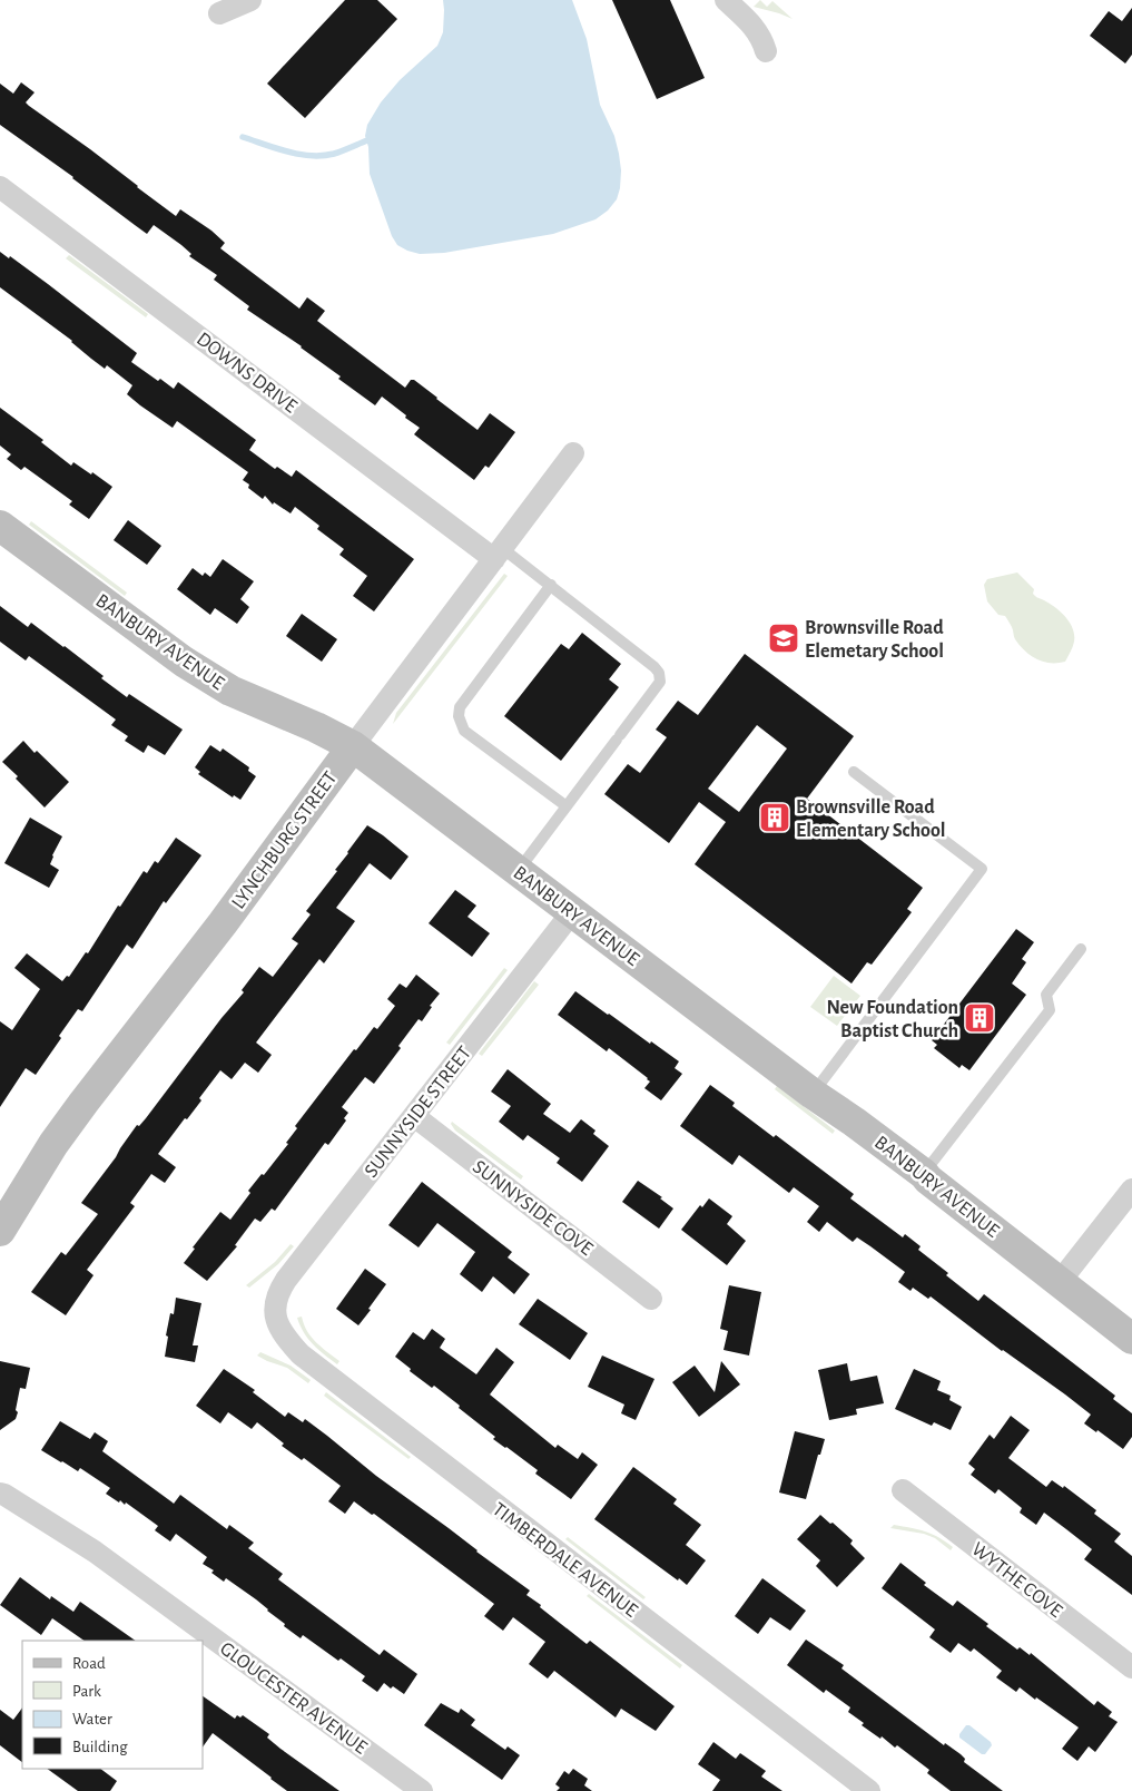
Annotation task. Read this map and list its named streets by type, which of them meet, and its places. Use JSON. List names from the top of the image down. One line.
{"streets":{"street":["DOWNS DRIVE","BANBURY AVENUE","LYNCHBURG STREET","SUNNYSIDE STREET","SUNNYSIDE COVE","TIMBERDALE AVENUE","WYTHE COVE","GLOUCESTER AVENUE"]},"crossings":[["DOWNS DRIVE","LYNCHBURG STREET"],["BANBURY AVENUE","LYNCHBURG STREET"],["BANBURY AVENUE","SUNNYSIDE STREET"],["SUNNYSIDE STREET","SUNNYSIDE COVE"],["SUNNYSIDE STREET","TIMBERDALE AVENUE"]],"places":{"school or university":["Brownsville Road Elemetary School"],"building":["Brownsville Road Elementary School","New Foundation Baptist Church"]},"legend":["Road","Park","Water","Building"]}
